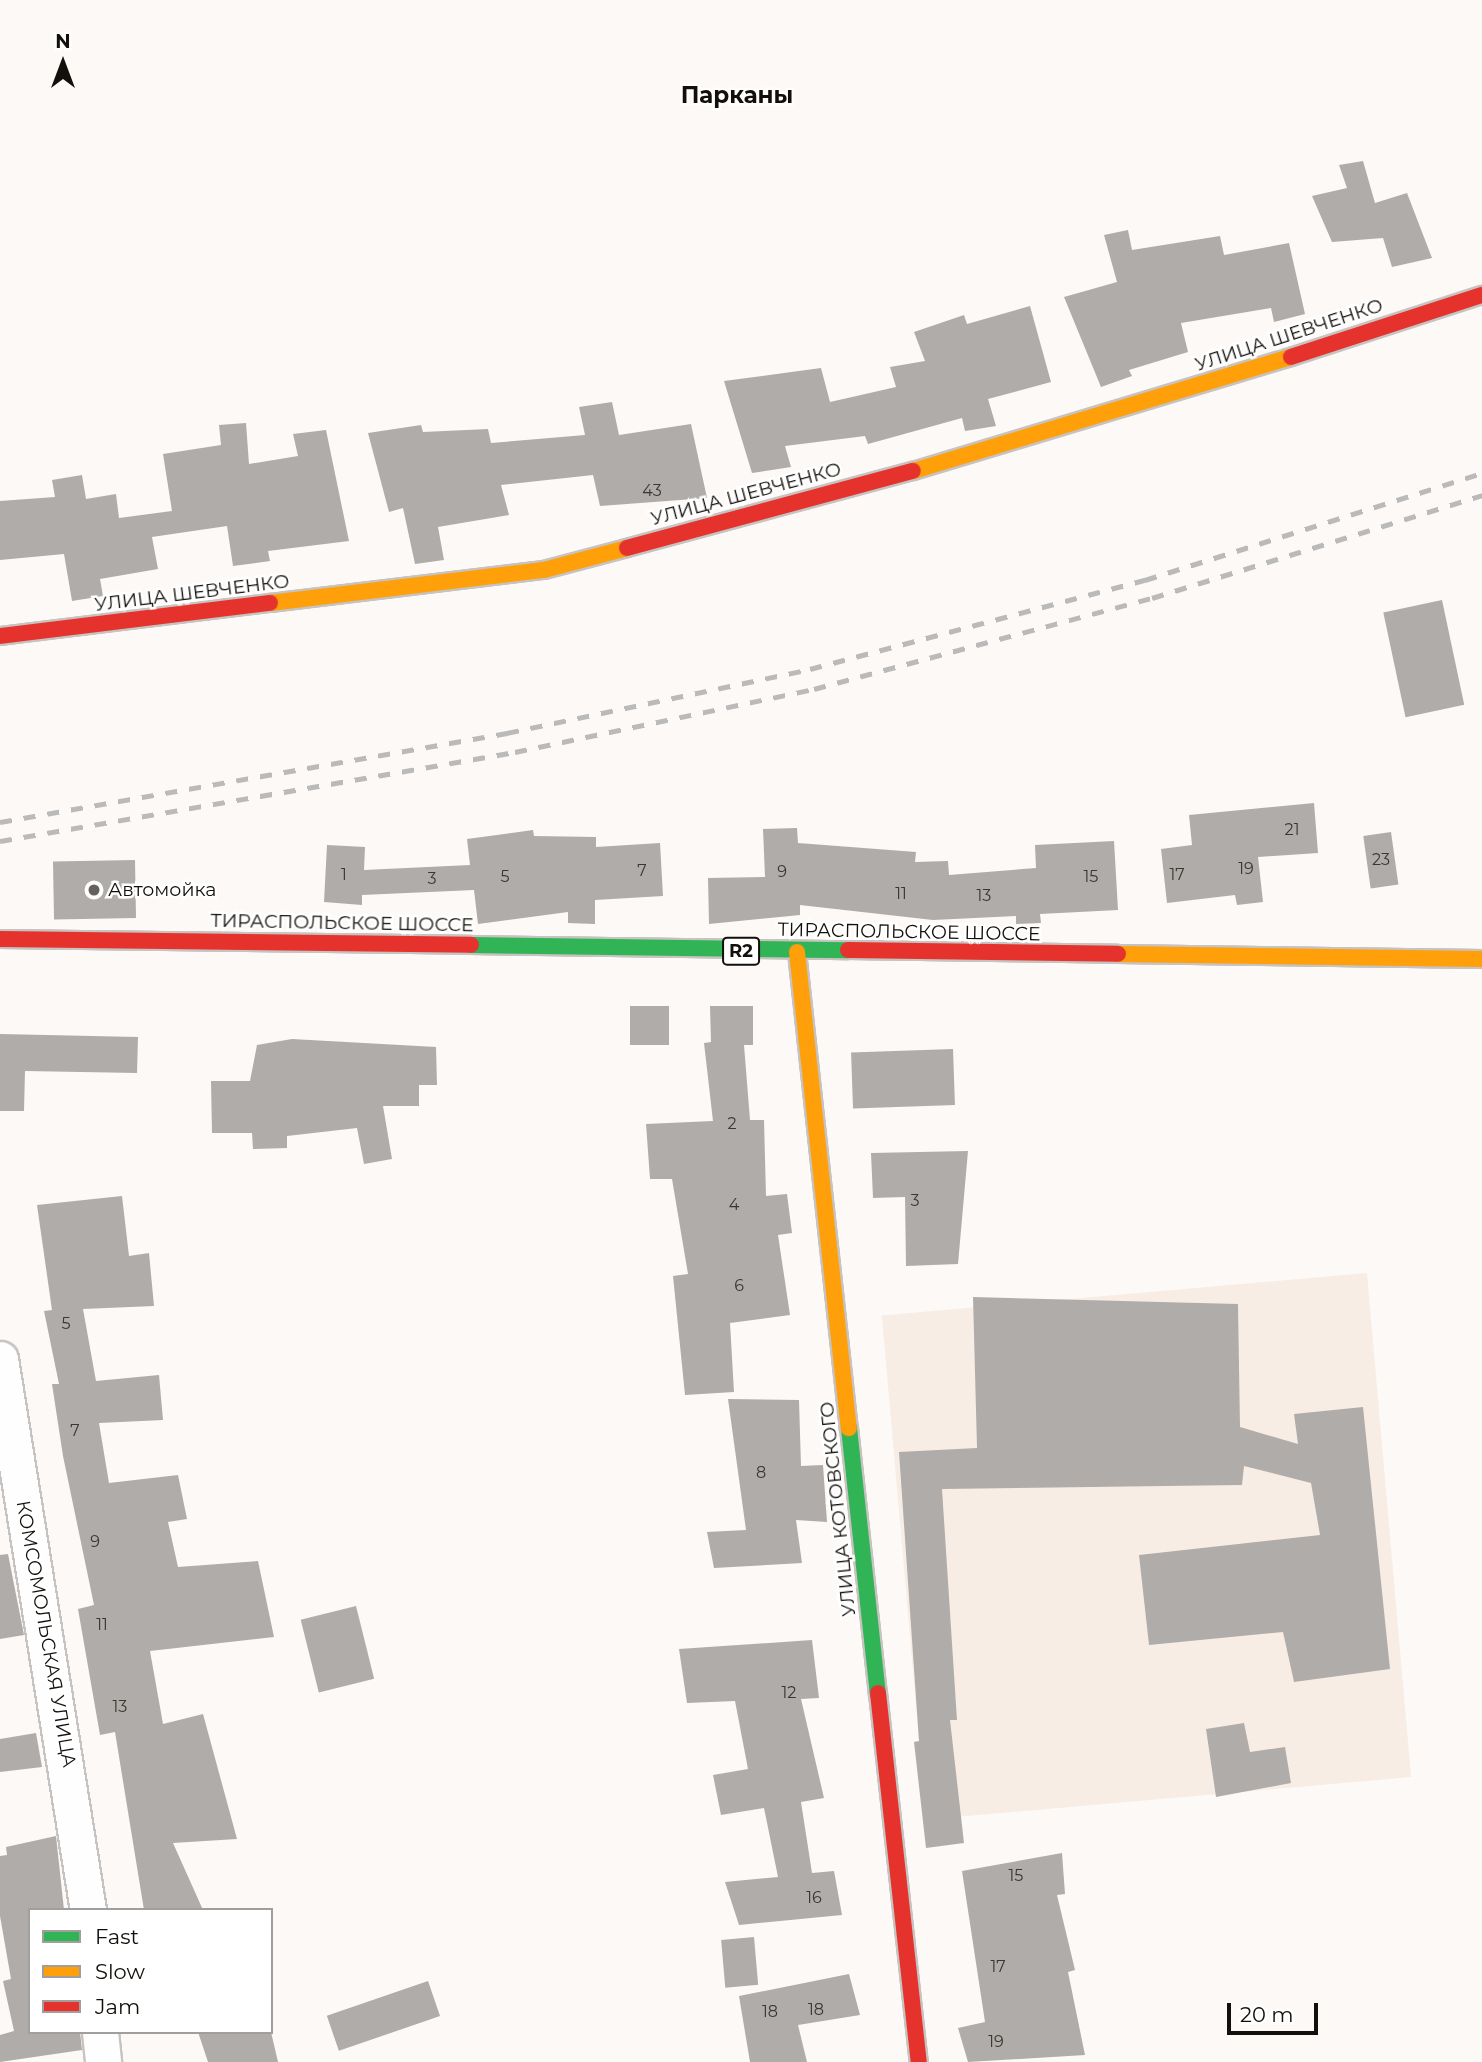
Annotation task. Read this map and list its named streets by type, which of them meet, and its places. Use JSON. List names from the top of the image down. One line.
{"streets":{"street":["УЛИЦА ШЕВЧЕНКО","ТИРАСПОЛЬСКОЕ ШОССЕ","R2","УЛИЦА КОТОВСКОГО","КОМСОМОЛЬСКАЯ УЛИЦА"]},"crossings":[["ТИРАСПОЛЬСКОЕ ШОССЕ","УЛИЦА КОТОВСКОГО"]],"districts":["Парканы"],"places":["Автомойка"],"house_numbers":["43","21","23","19","7","9","1","17","5","15","3","11","13","2","3","4","6","5","7","8","9","11","12","13","15","16","17","18","18","19"],"legend":["Fast","Slow","Jam"],"scale_bar":"20 m","north":"top"}
